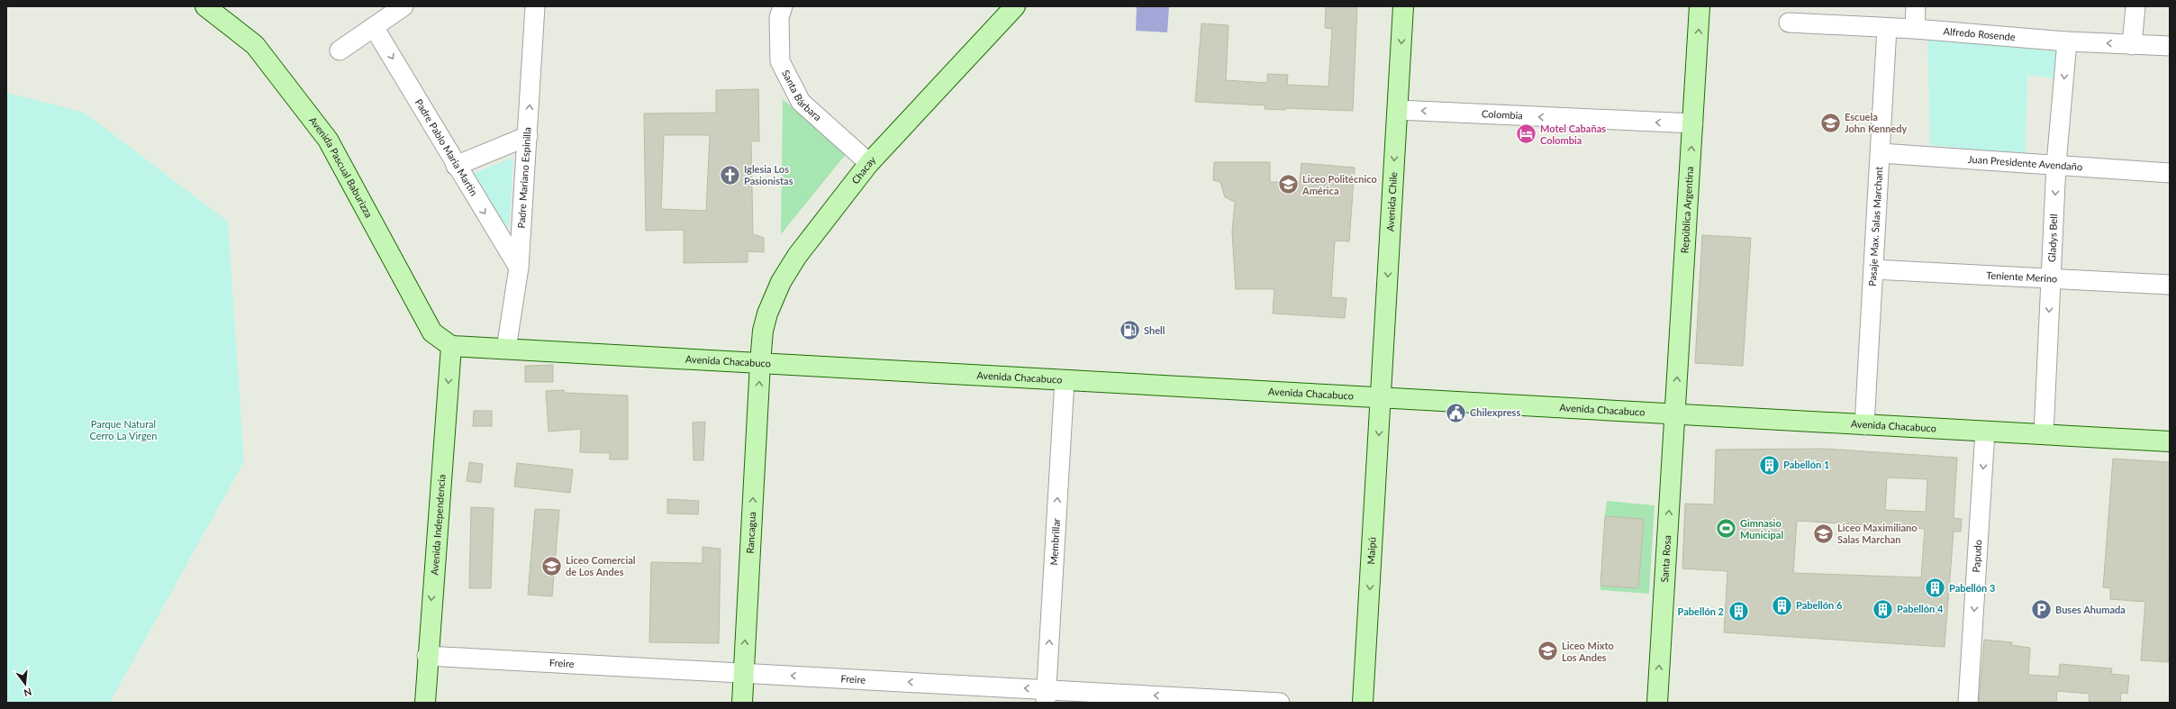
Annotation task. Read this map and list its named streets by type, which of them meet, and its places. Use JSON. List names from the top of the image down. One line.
{"streets":{"main road":["Avenida Pascual Baburizza","Chacay","Avenida Chile","República Argentina","Avenida Chacabuco","Avenida Independencia","Rancagua","Maipú","Santa Rosa"],"street":["Alfredo Rosende","Santa Bárbara","Colombia","Padre Pablo Maria Martin","Juan Presidente Avendaño","Padre Mariano Espinilla","Pasaje Max. Salas Marchant","Gladys Bell","Teniente Merino","Membrillar","Papudo","Freire"]},"crossings":[["Alfredo Rosende","Pasaje Max. Salas Marchant"],["Alfredo Rosende","Gladys Bell"],["Santa Bárbara","Chacay"],["Colombia","Avenida Chile"],["Colombia","República Argentina"],["Padre Pablo Maria Martin","Padre Mariano Espinilla"],["Juan Presidente Avendaño","Pasaje Max. Salas Marchant"],["Juan Presidente Avendaño","Gladys Bell"],["Avenida Pascual Baburizza","Avenida Chacabuco"],["Avenida Pascual Baburizza","Avenida Independencia"],["Chacay","Avenida Chacabuco"],["Chacay","Rancagua"],["Padre Mariano Espinilla","Avenida Chacabuco"],["Avenida Chile","Avenida Chacabuco"],["Avenida Chile","Maipú"],["República Argentina","Avenida Chacabuco"],["República Argentina","Santa Rosa"],["Pasaje Max. Salas Marchant","Teniente Merino"],["Pasaje Max. Salas Marchant","Avenida Chacabuco"],["Gladys Bell","Teniente Merino"],["Gladys Bell","Avenida Chacabuco"],["Avenida Chacabuco","Avenida Independencia"],["Avenida Chacabuco","Rancagua"],["Avenida Chacabuco","Membrillar"],["Avenida Chacabuco","Maipú"],["Avenida Chacabuco","Papudo"],["Avenida Chacabuco","Santa Rosa"],["Avenida Independencia","Freire"],["Rancagua","Freire"],["Membrillar","Freire"]],"one_way":["Colombia","Padre Pablo Maria Martin","Padre Mariano Espinilla","Avenida Chile","República Argentina","Gladys Bell","Avenida Independencia","Rancagua","Membrillar","Maipú","Papudo","Santa Rosa","Freire"],"parks":["Parque Natural Cerro La Virgen"],"places":{"school or university":["Escuela John Kennedy","Liceo Politécnico América","Liceo Maximiliano Salas Marchan","Liceo Comercial de Los Andes","Liceo Mixto Los Andes"],"hotel":["Motel Cabañas Colombia"],"church":["Iglesia Los Pasionistas"],"fuel station":["Shell"],"public building":["Chilexpress"],"building":["Pabellón 1","Pabellón 3","Pabellón 6","Pabellón 4","Pabellón 2"],"sports":["Gimnasio Municipal"],"parking":["Buses Ahumada"]},"north":"bottom"}
